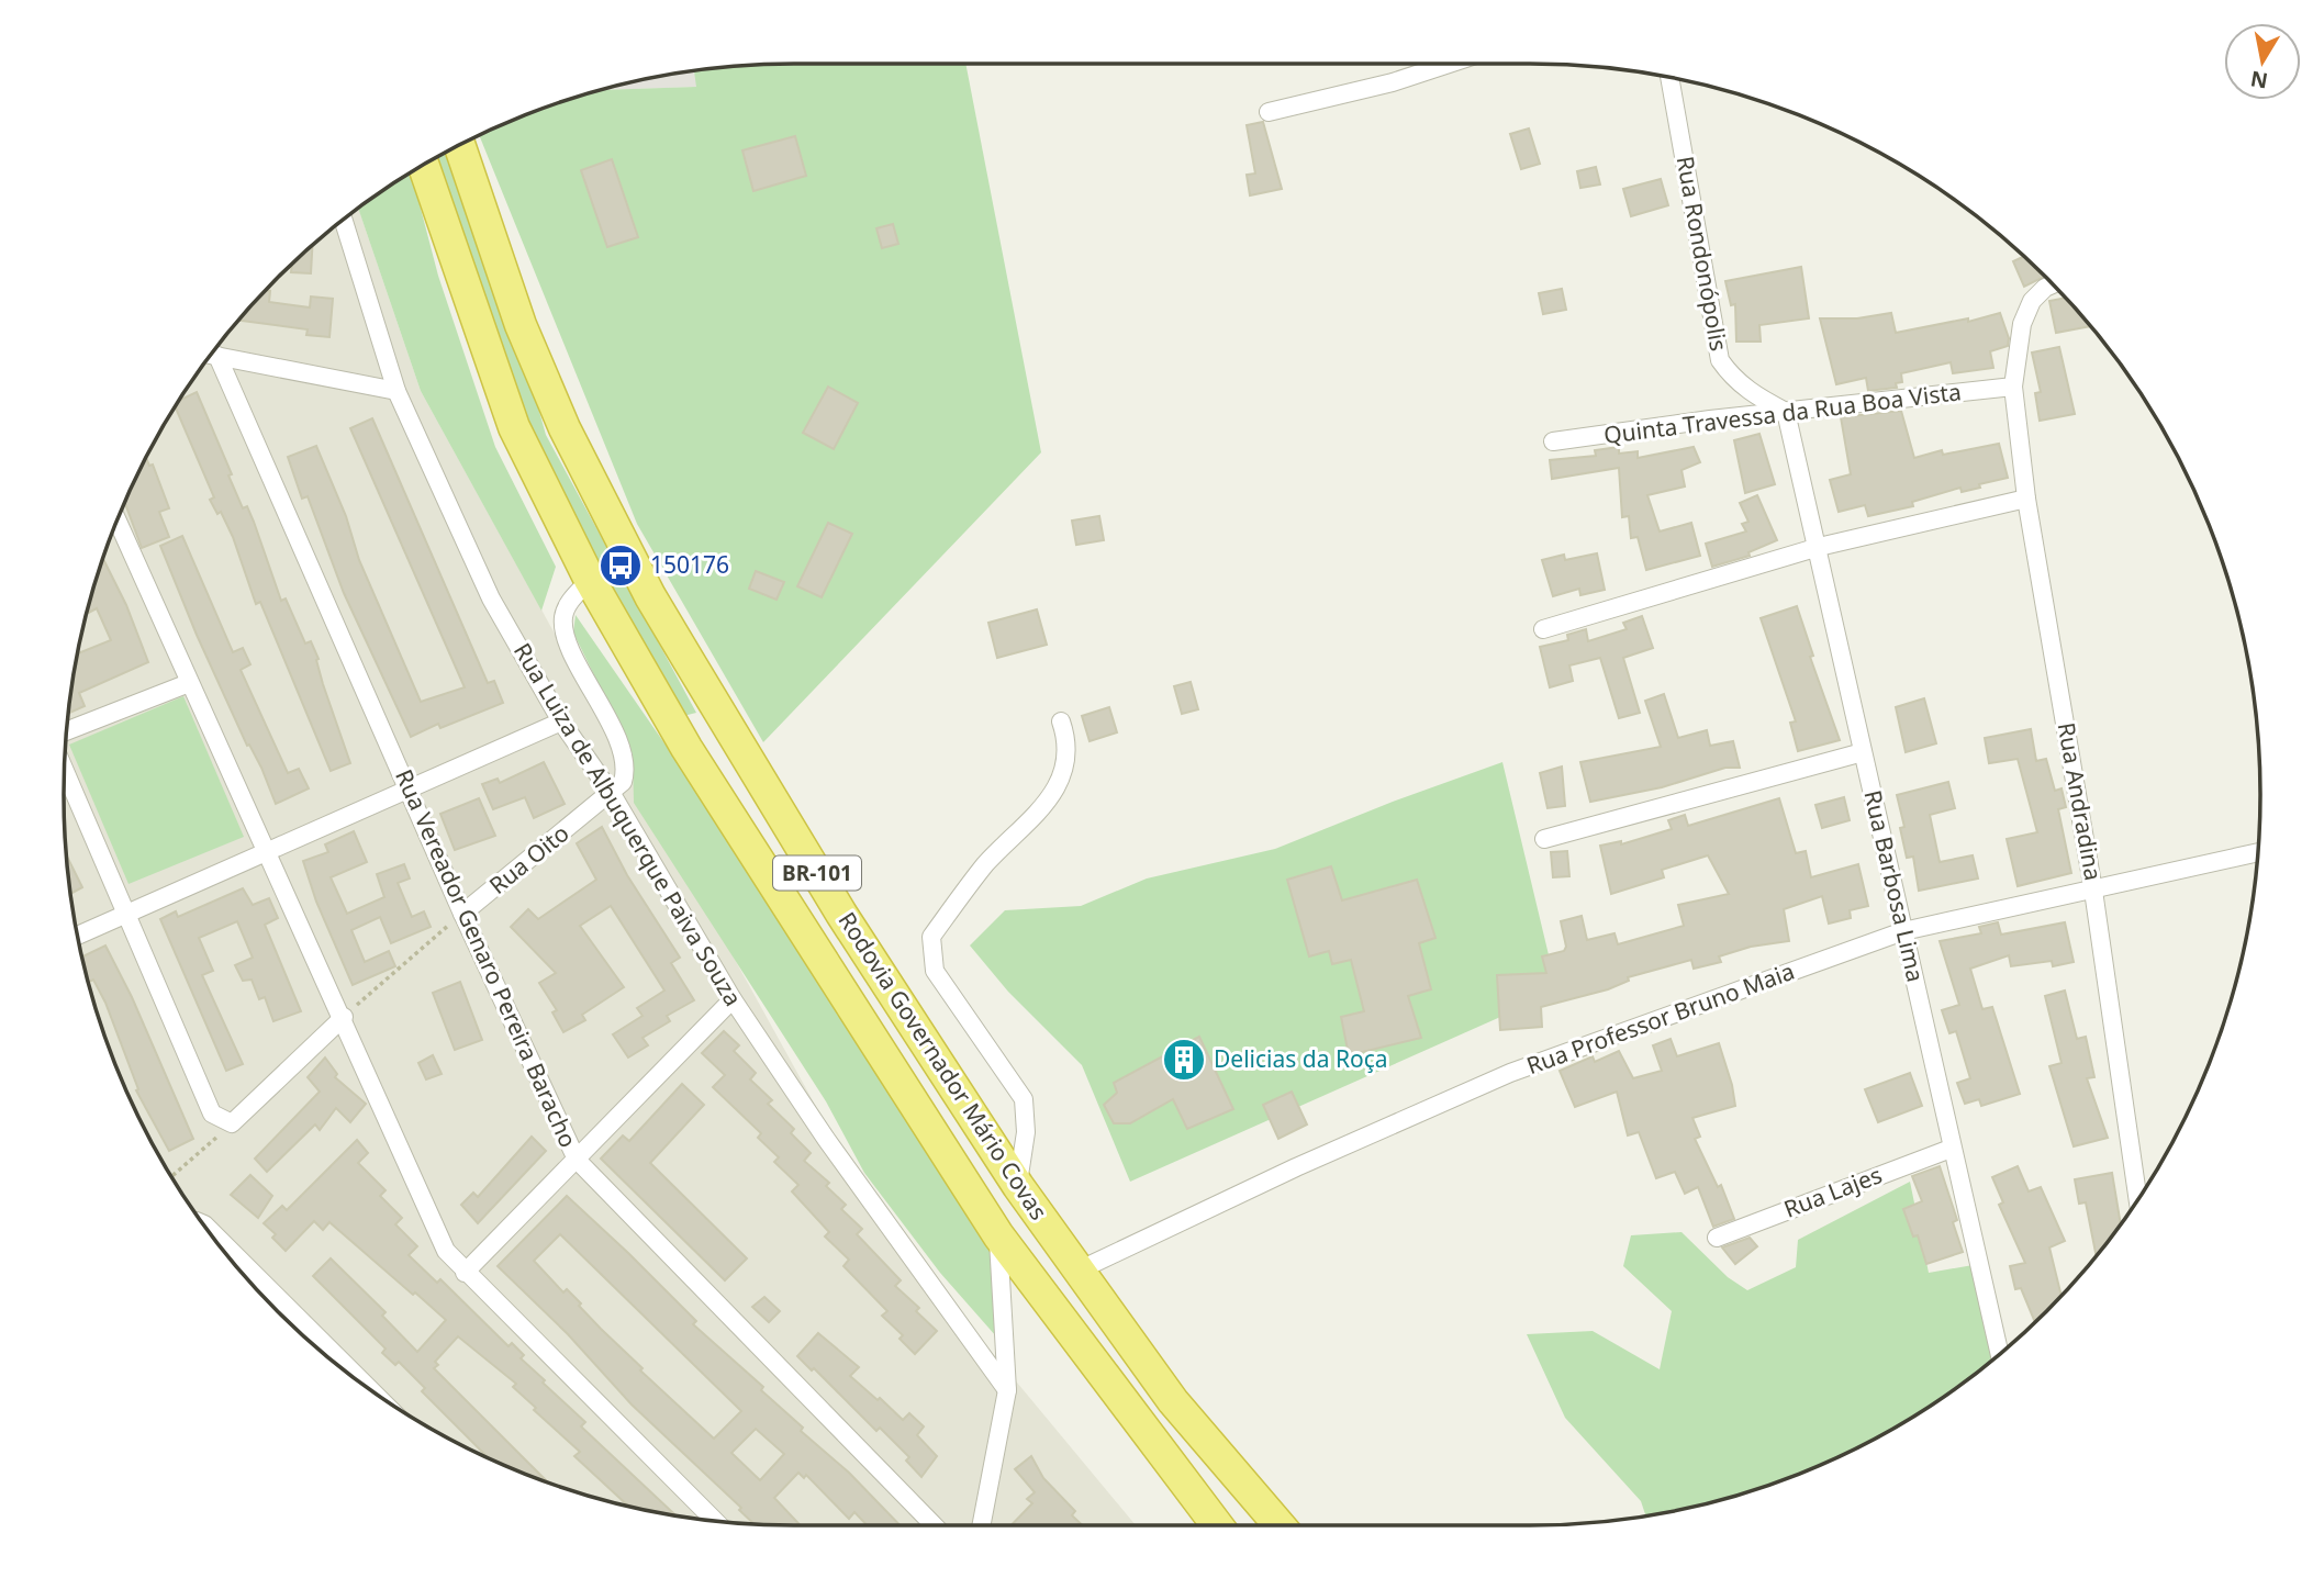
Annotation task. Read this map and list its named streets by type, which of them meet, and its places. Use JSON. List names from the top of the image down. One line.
{"streets":{"highway":["BR-101","Rodovia Governador Mário Covas"],"street":["Rua Rondonópolis","Quinta Travessa da Rua Boa Vista","Rua Andradina","Rua Luiza de Albuquerque Paiva Souza","Rua Oito","Rua Barbosa Lima","Rua Vereador Genaro Pereira Baracho","Rua Professor Bruno Maia","Rua Lajes"]},"crossings":[["Rua Rondonópolis","Quinta Travessa da Rua Boa Vista"],["Rua Rondonópolis","Rua Barbosa Lima"],["Quinta Travessa da Rua Boa Vista","Rua Andradina"],["Quinta Travessa da Rua Boa Vista","Rua Barbosa Lima"],["Rua Andradina","Rua Professor Bruno Maia"],["Rua Luiza de Albuquerque Paiva Souza","Rua Oito"],["Rua Oito","Rua Vereador Genaro Pereira Baracho"],["Rua Barbosa Lima","Rua Professor Bruno Maia"],["Rua Barbosa Lima","Rua Lajes"],["Rua Professor Bruno Maia","Rodovia Governador Mário Covas"]],"places":{"bus stop":["150176"],"building":["Delicias da Roça"]},"north":"bottom"}
